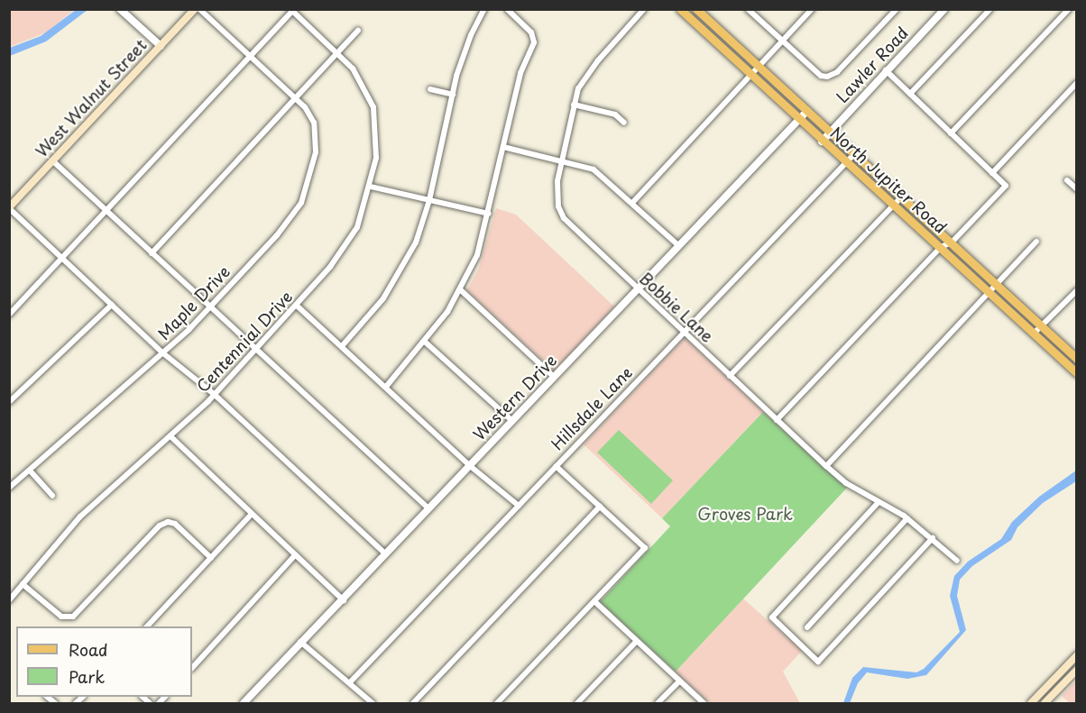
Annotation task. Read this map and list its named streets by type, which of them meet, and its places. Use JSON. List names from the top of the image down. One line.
{"streets":{"main road":["West Walnut Street","North Jupiter Road"],"street":["Lawler Road","Maple Drive","Bobbie Lane","Centennial Drive","Western Drive","Hillsdale Lane"]},"crossings":[["Lawler Road","North Jupiter Road"],["North Jupiter Road","Western Drive"],["North Jupiter Road","Hillsdale Lane"],["Bobbie Lane","Western Drive"],["Bobbie Lane","Hillsdale Lane"]],"parks":["Groves Park"],"legend":["Road","Park"]}
